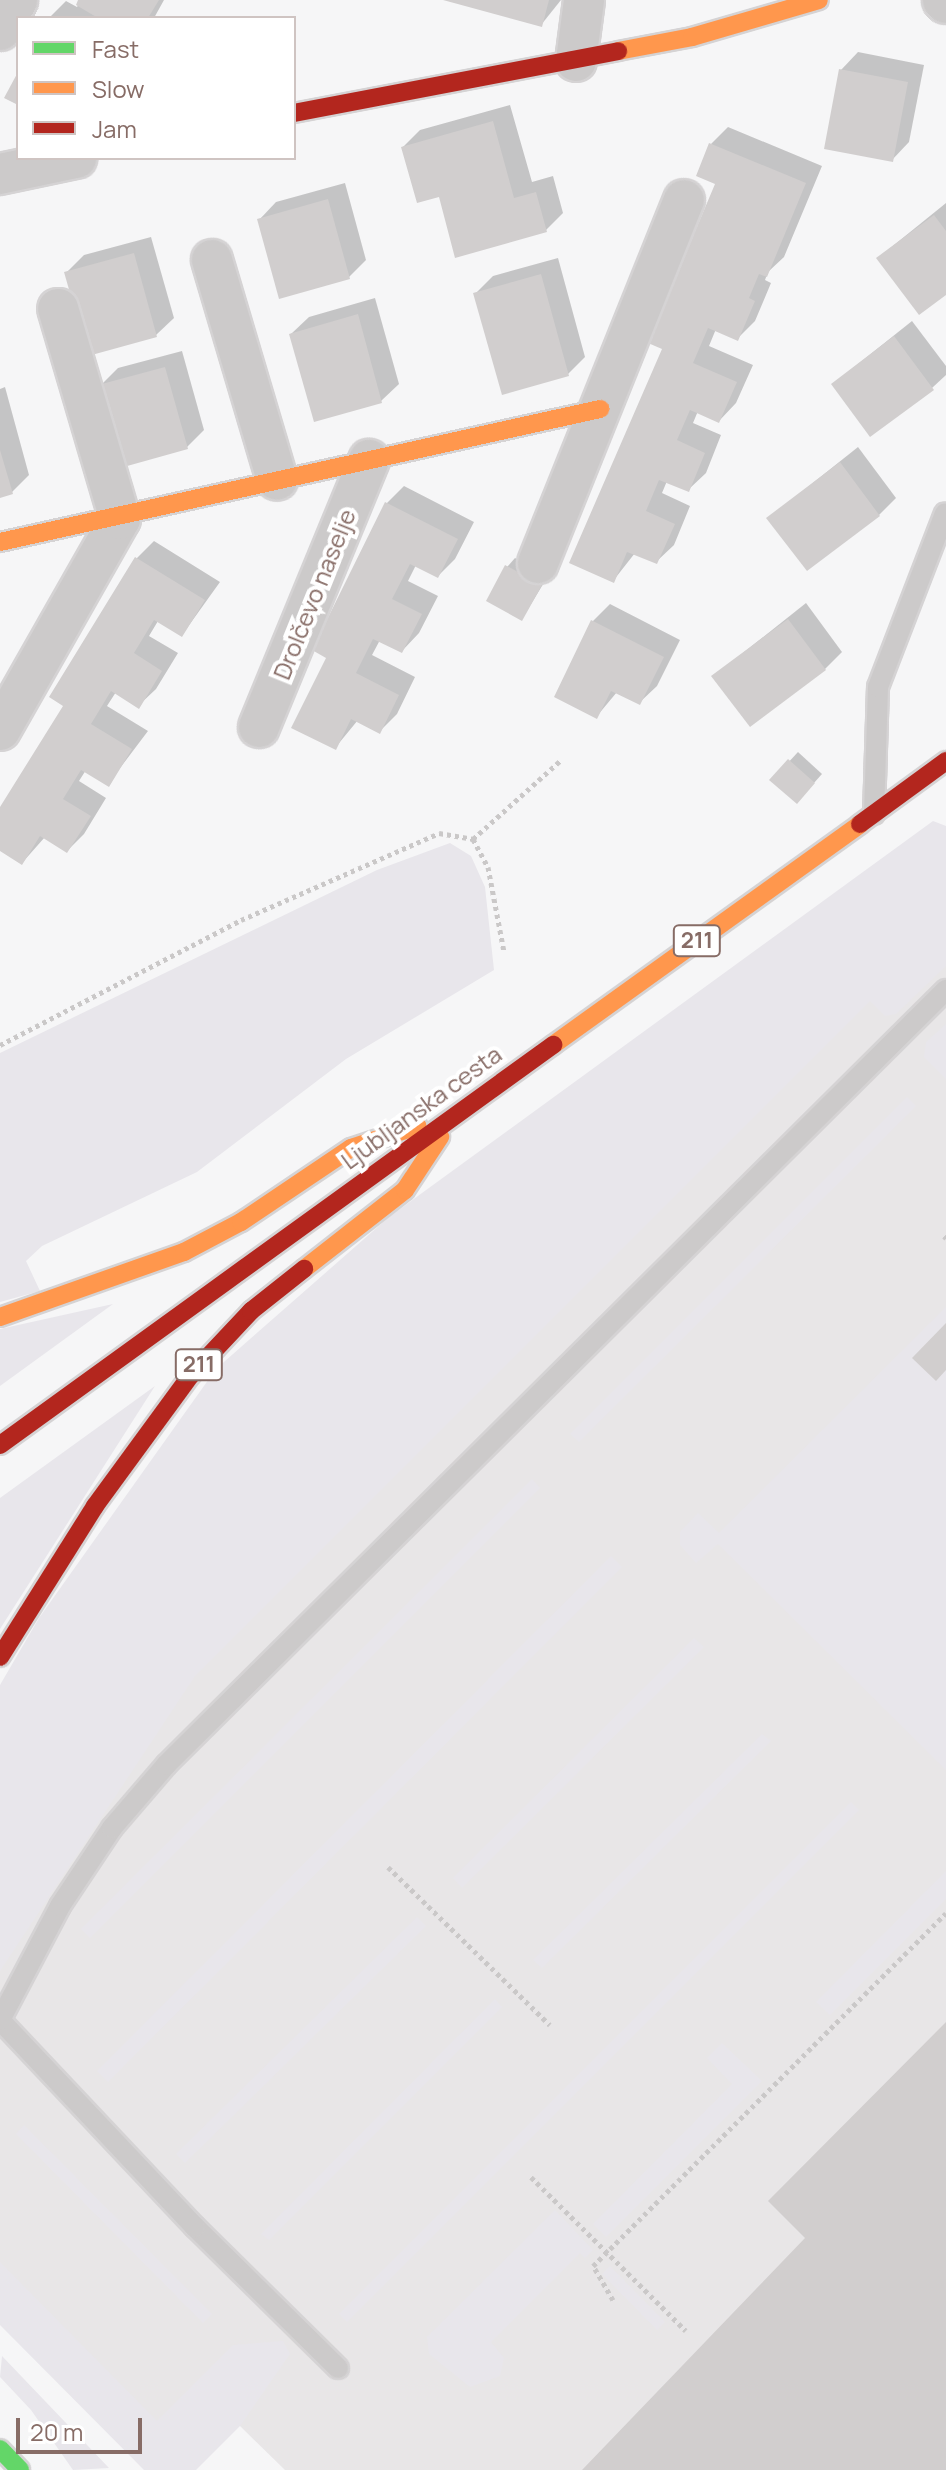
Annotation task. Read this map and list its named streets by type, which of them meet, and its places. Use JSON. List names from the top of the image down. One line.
{"streets":{"main road":["211","Ljubljanska cesta"],"street":["Drolčevo naselje"]},"crossings":[["211","Ljubljanska cesta"]],"legend":["Fast","Slow","Jam"],"scale_bar":"20 m"}
